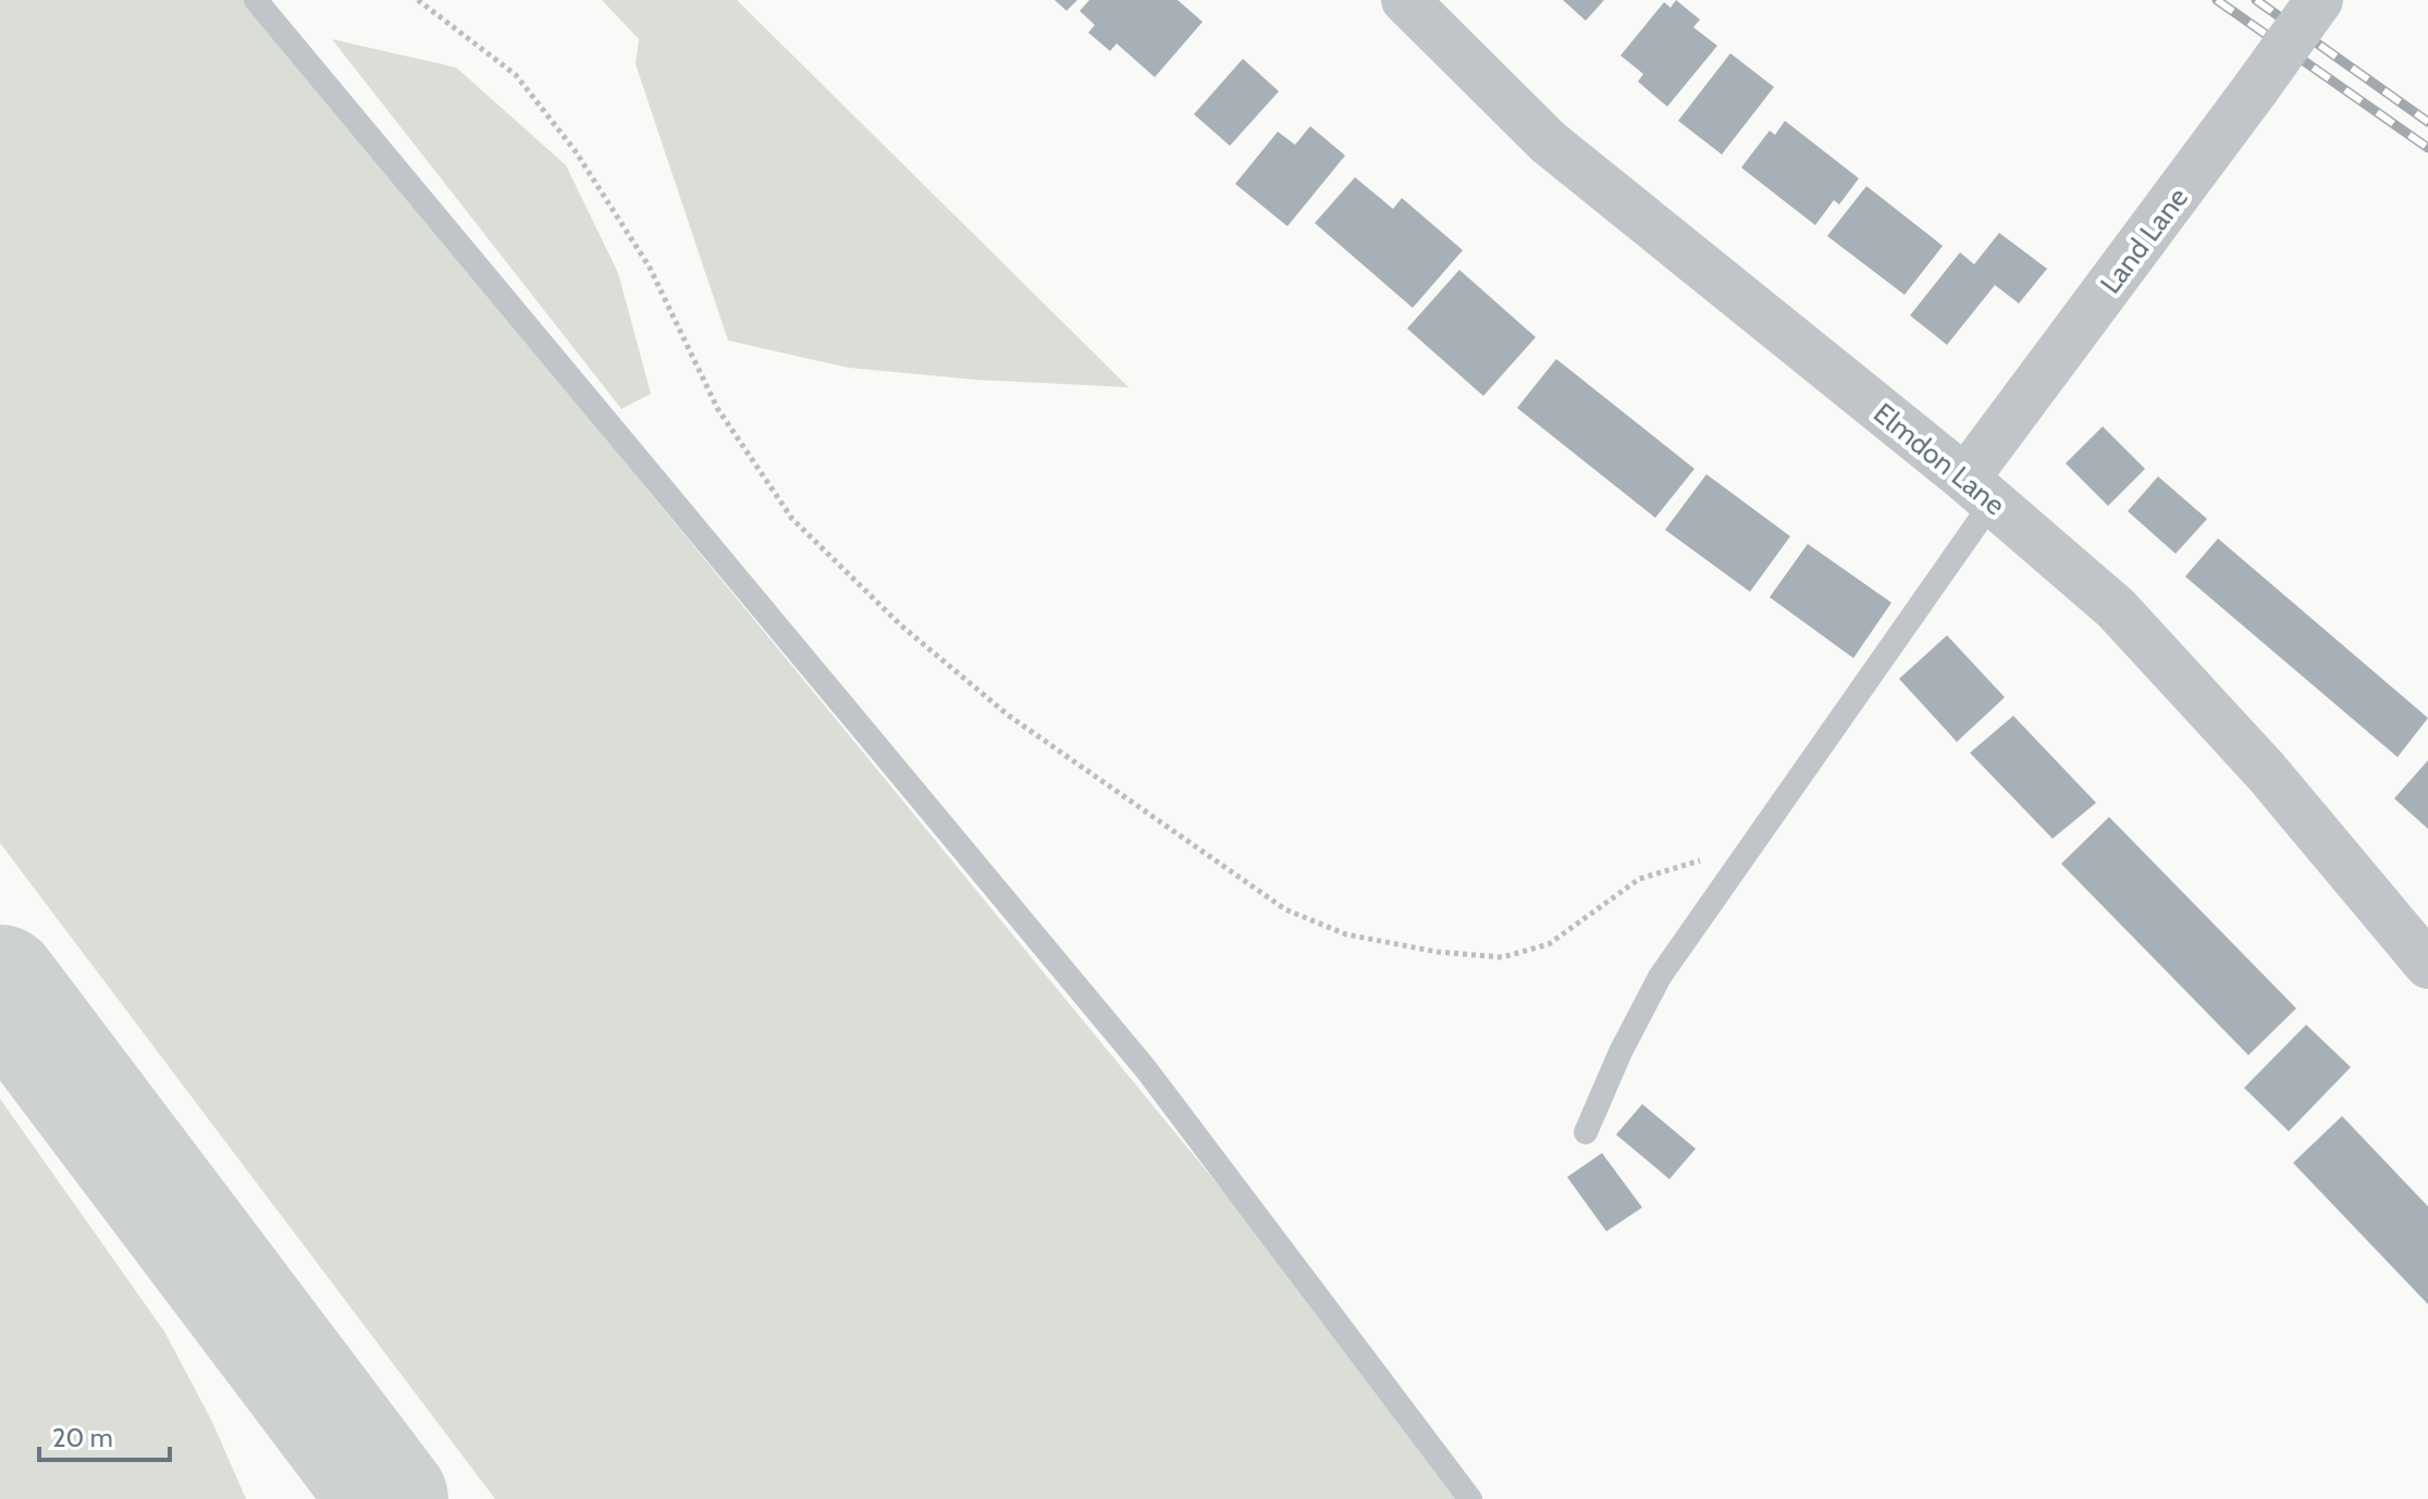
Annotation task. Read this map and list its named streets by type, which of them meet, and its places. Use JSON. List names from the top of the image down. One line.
{"streets":{"street":["Land Lane","Elmdon Lane"]},"crossings":[["Land Lane","Elmdon Lane"]],"scale_bar":"20 m"}
